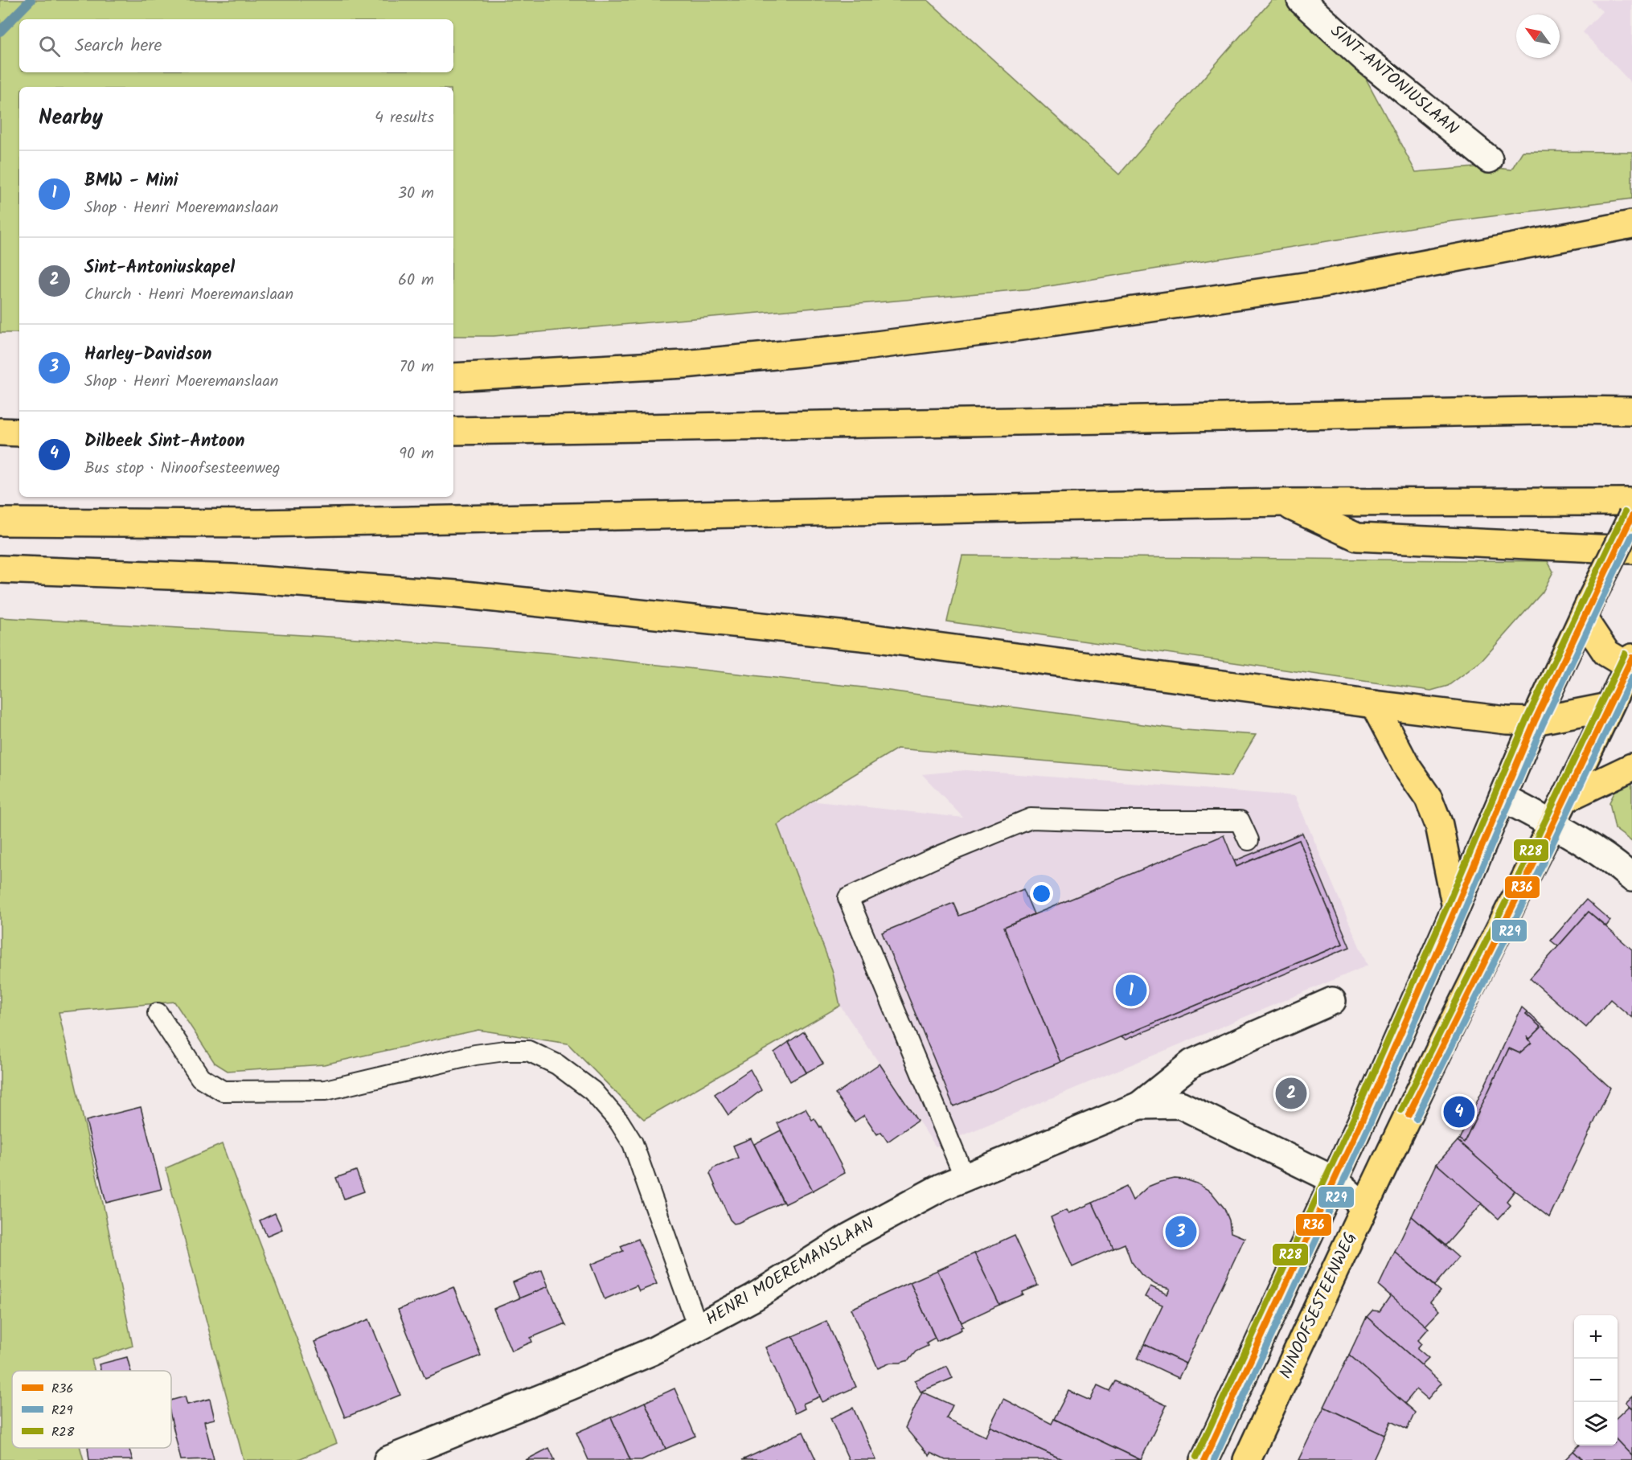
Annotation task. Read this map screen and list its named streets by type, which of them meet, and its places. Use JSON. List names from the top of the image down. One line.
{"streets":{"main road":["NINOOFSESTEENWEG"],"street":["SINT-ANTONIUSLAAN","HENRI MOEREMANSLAAN"]},"crossings":[["HENRI MOEREMANSLAAN","NINOOFSESTEENWEG"]],"lines":["transit line R28","transit line R36","transit line R29"],"legend":["R36","R29","R28"],"north":"top left","page":{"search":"Search here","heading":["Nearby","4 results"],"list":[{"mark":"1","name":"BMW - Mini","note":"Shop · Henri Moeremanslaan","value":"30 m"},{"mark":"2","name":"Sint-Antoniuskapel","note":"Church · Henri Moeremanslaan","value":"60 m"},{"mark":"3","name":"Harley-Davidson","note":"Shop · Henri Moeremanslaan","value":"70 m"},{"mark":"4","name":"Dilbeek Sint-Antoon","note":"Bus stop · Ninoofsesteenweg","value":"90 m"}],"pins":["1","2","4","3"],"map_buttons":["+","−"]}}
